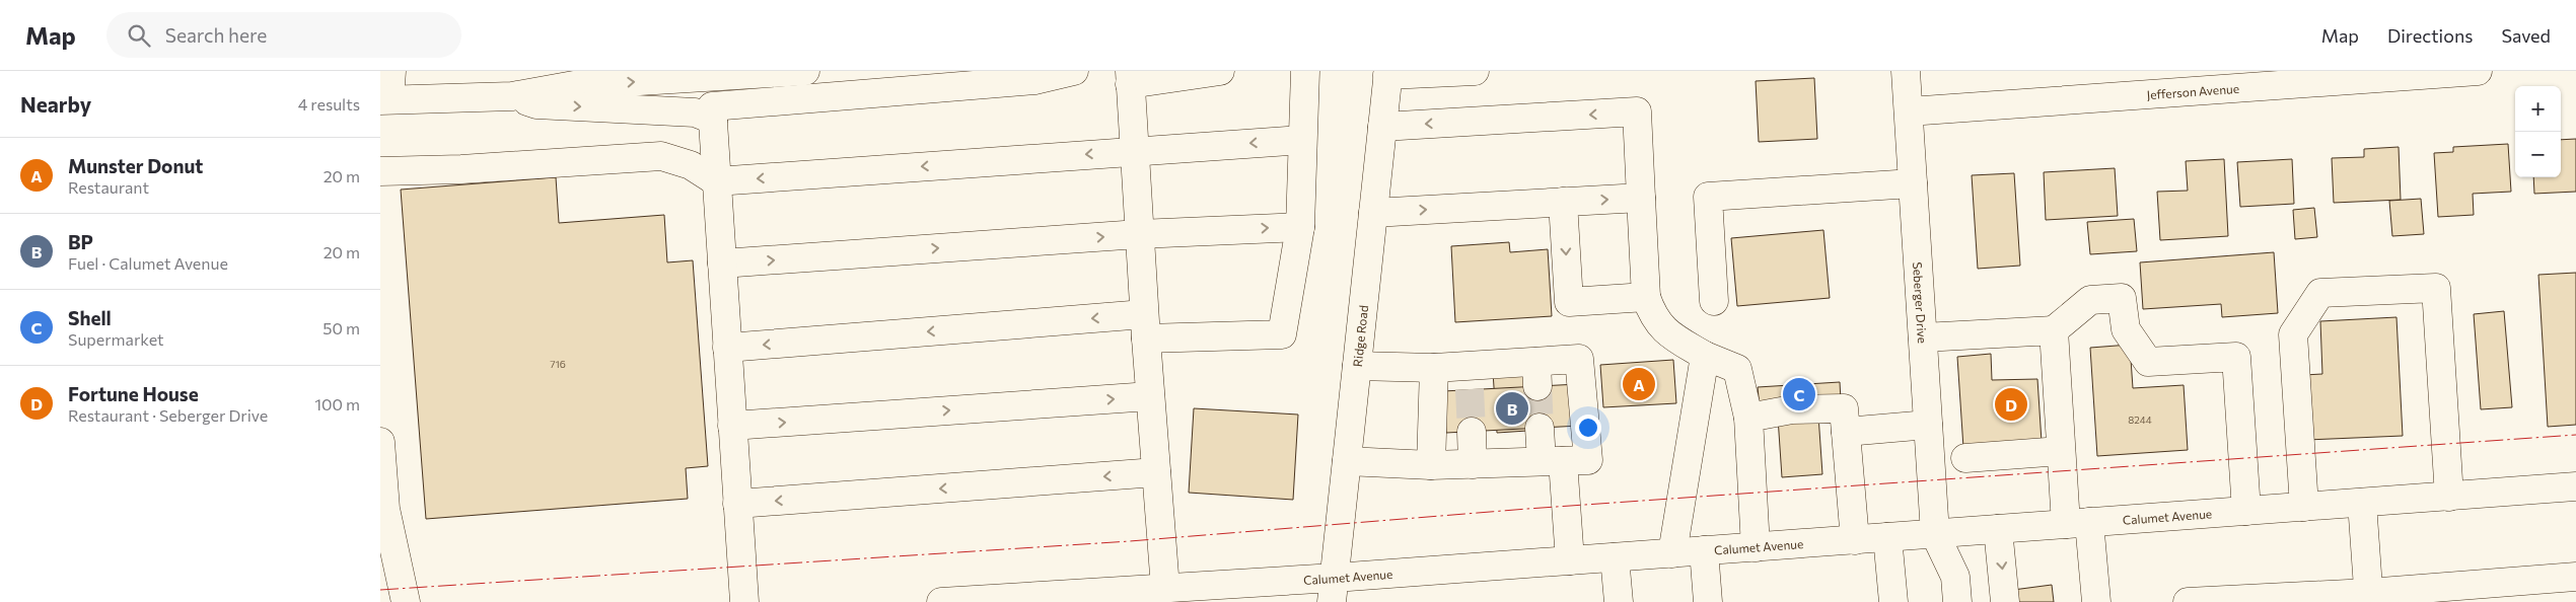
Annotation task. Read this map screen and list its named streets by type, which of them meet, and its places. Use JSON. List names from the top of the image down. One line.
{"streets":{"main road":["Jefferson Avenue","Seberger Drive","Ridge Road","Calumet Avenue"]},"crossings":[["Jefferson Avenue","Seberger Drive"],["Seberger Drive","Calumet Avenue"],["Ridge Road","Calumet Avenue"]],"house_numbers":["716","8244"],"page":{"header":"Map","search":"Search here","nav":["Map","Directions","Saved"],"heading":["Nearby","4 results"],"map_buttons":["+","−"],"list":[{"mark":"A","name":"Munster Donut","note":"Restaurant","value":"20 m"},{"mark":"B","name":"BP","note":"Fuel · Calumet Avenue","value":"20 m"},{"mark":"C","name":"Shell","note":"Supermarket","value":"50 m"},{"mark":"D","name":"Fortune House","note":"Restaurant · Seberger Drive","value":"100 m"}],"pins":["A","C","D","B"]}}
